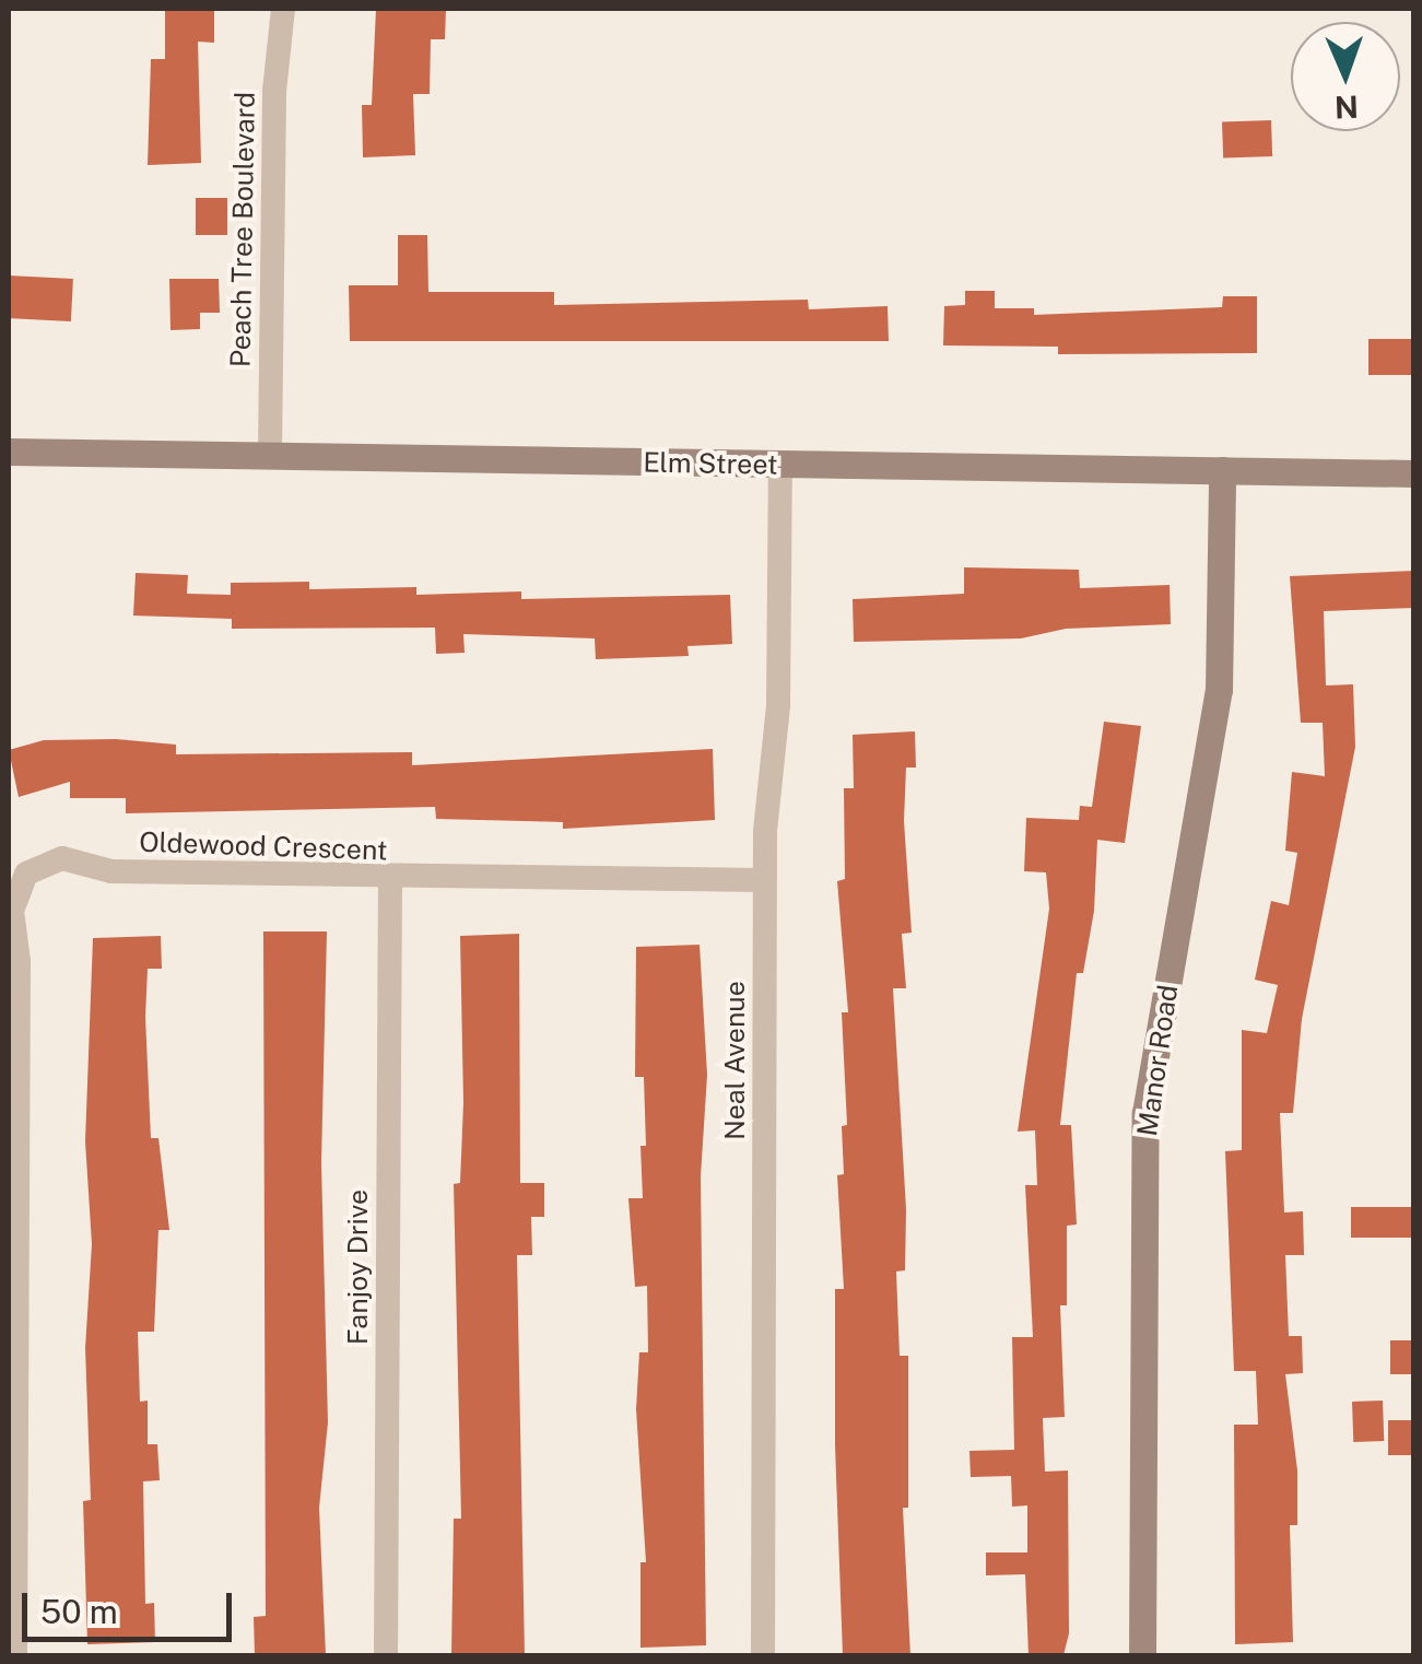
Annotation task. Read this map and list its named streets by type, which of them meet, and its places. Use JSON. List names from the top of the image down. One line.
{"streets":{"main road":["Elm Street","Manor Road"],"street":["Peach Tree Boulevard","Oldewood Crescent","Neal Avenue","Fanjoy Drive"]},"crossings":[["Peach Tree Boulevard","Elm Street"],["Elm Street","Neal Avenue"],["Elm Street","Manor Road"],["Oldewood Crescent","Neal Avenue"],["Oldewood Crescent","Fanjoy Drive"]],"scale_bar":"50 m","north":"bottom"}
